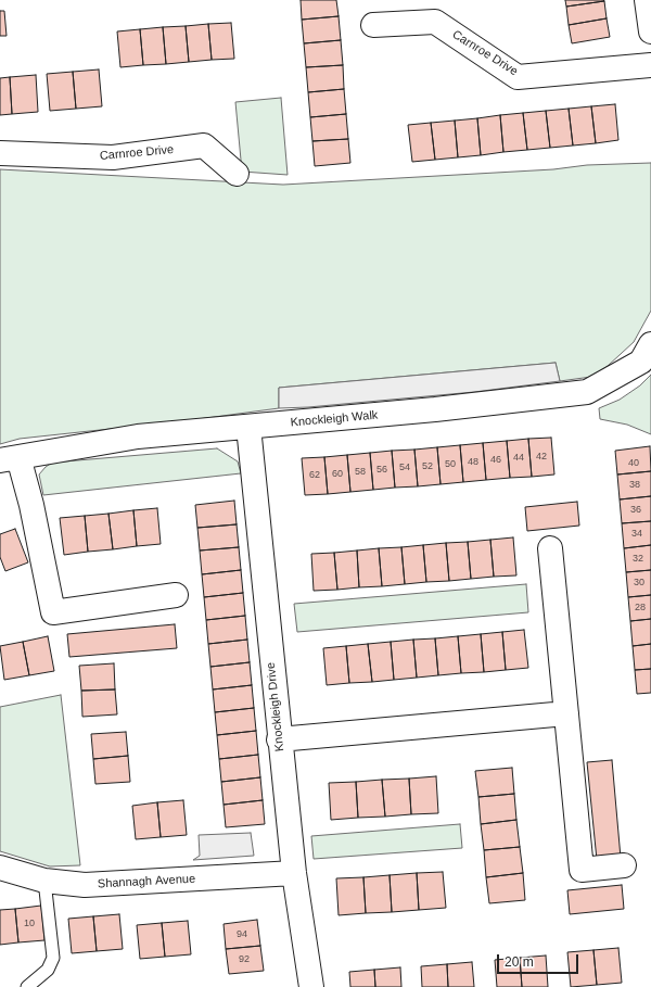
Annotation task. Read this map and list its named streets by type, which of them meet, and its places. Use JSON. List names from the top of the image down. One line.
{"streets":{"street":["Carnroe Drive","Knockleigh Walk","Knockleigh Drive","Shannagh Avenue"]},"crossings":[["Knockleigh Walk","Knockleigh Drive"],["Knockleigh Drive","Shannagh Avenue"]],"house_numbers":["42","44","46","48","40","50","52","54","56","58","60","62","38","36","34","32","30","28","10","94","92"],"scale_bar":"20 m"}
